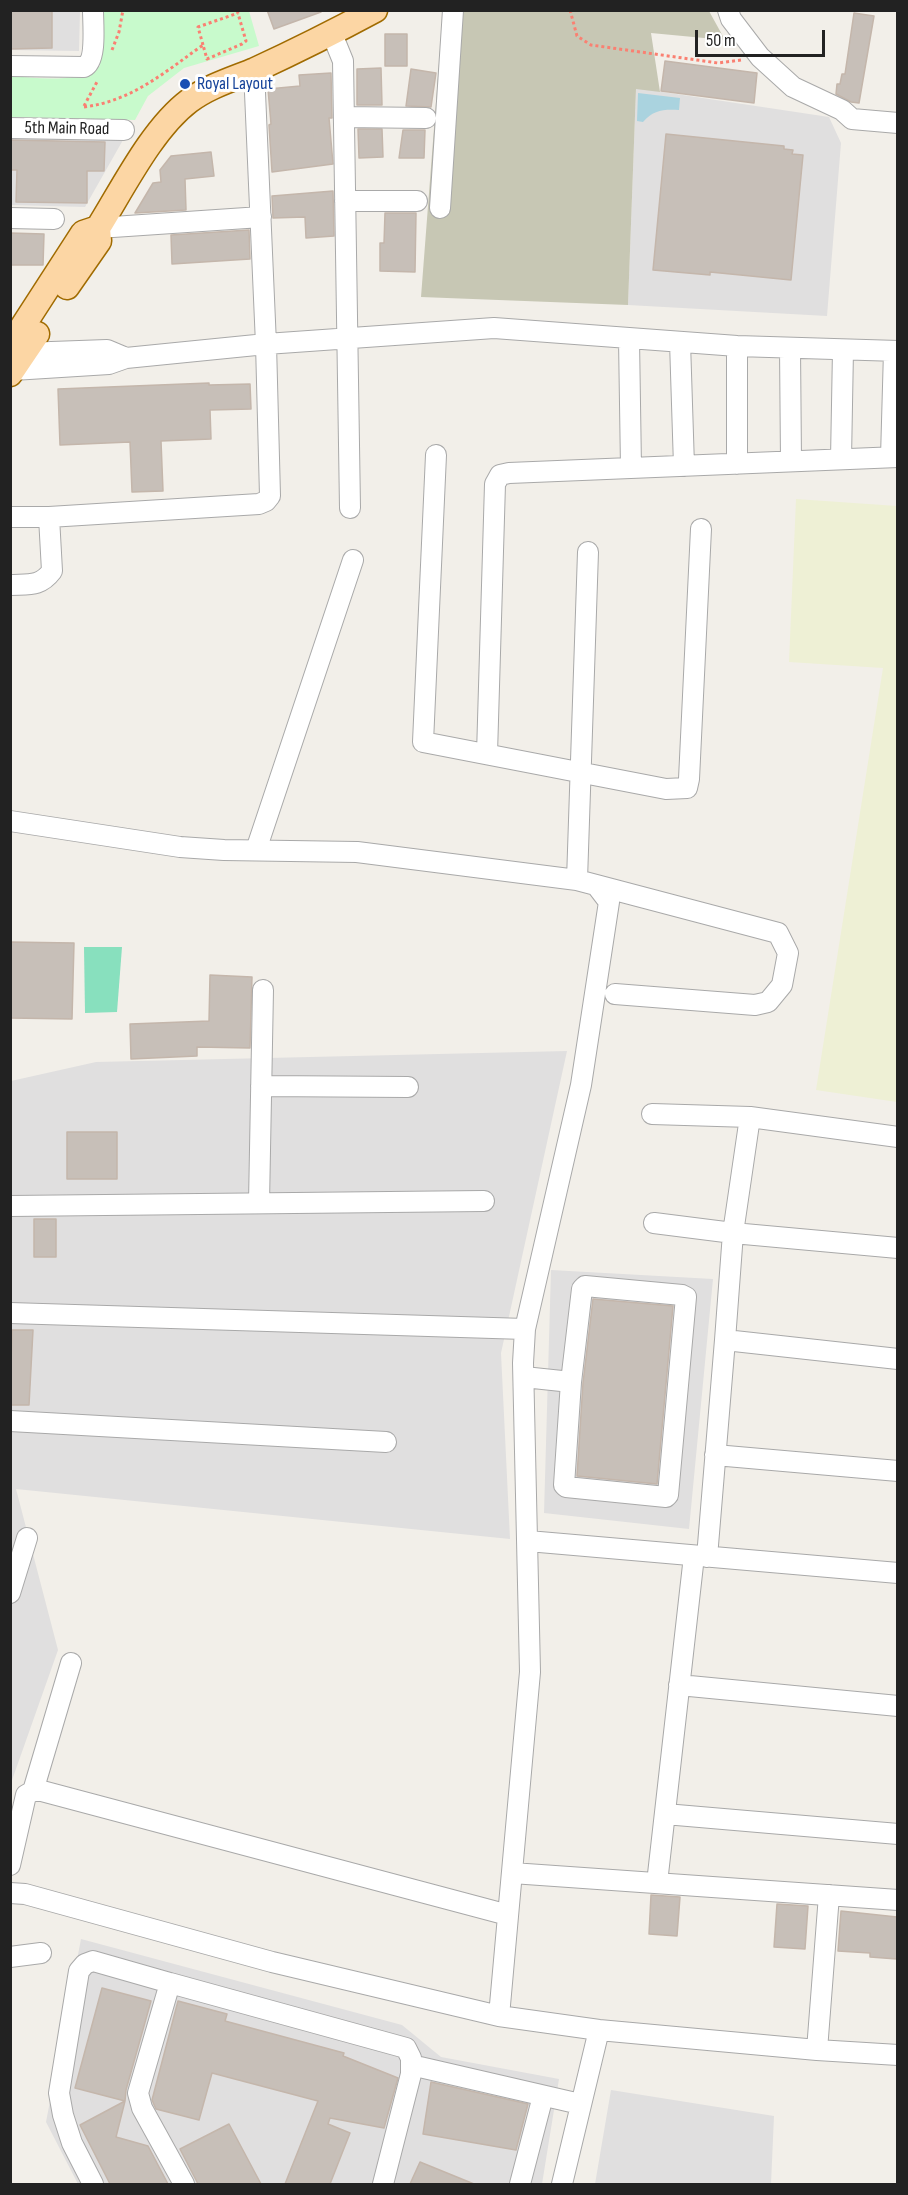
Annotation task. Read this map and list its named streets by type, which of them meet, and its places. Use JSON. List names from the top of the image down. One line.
{"streets":{"street":["5th Main Road"]},"places":["Royal Layout"],"scale_bar":"50 m"}
